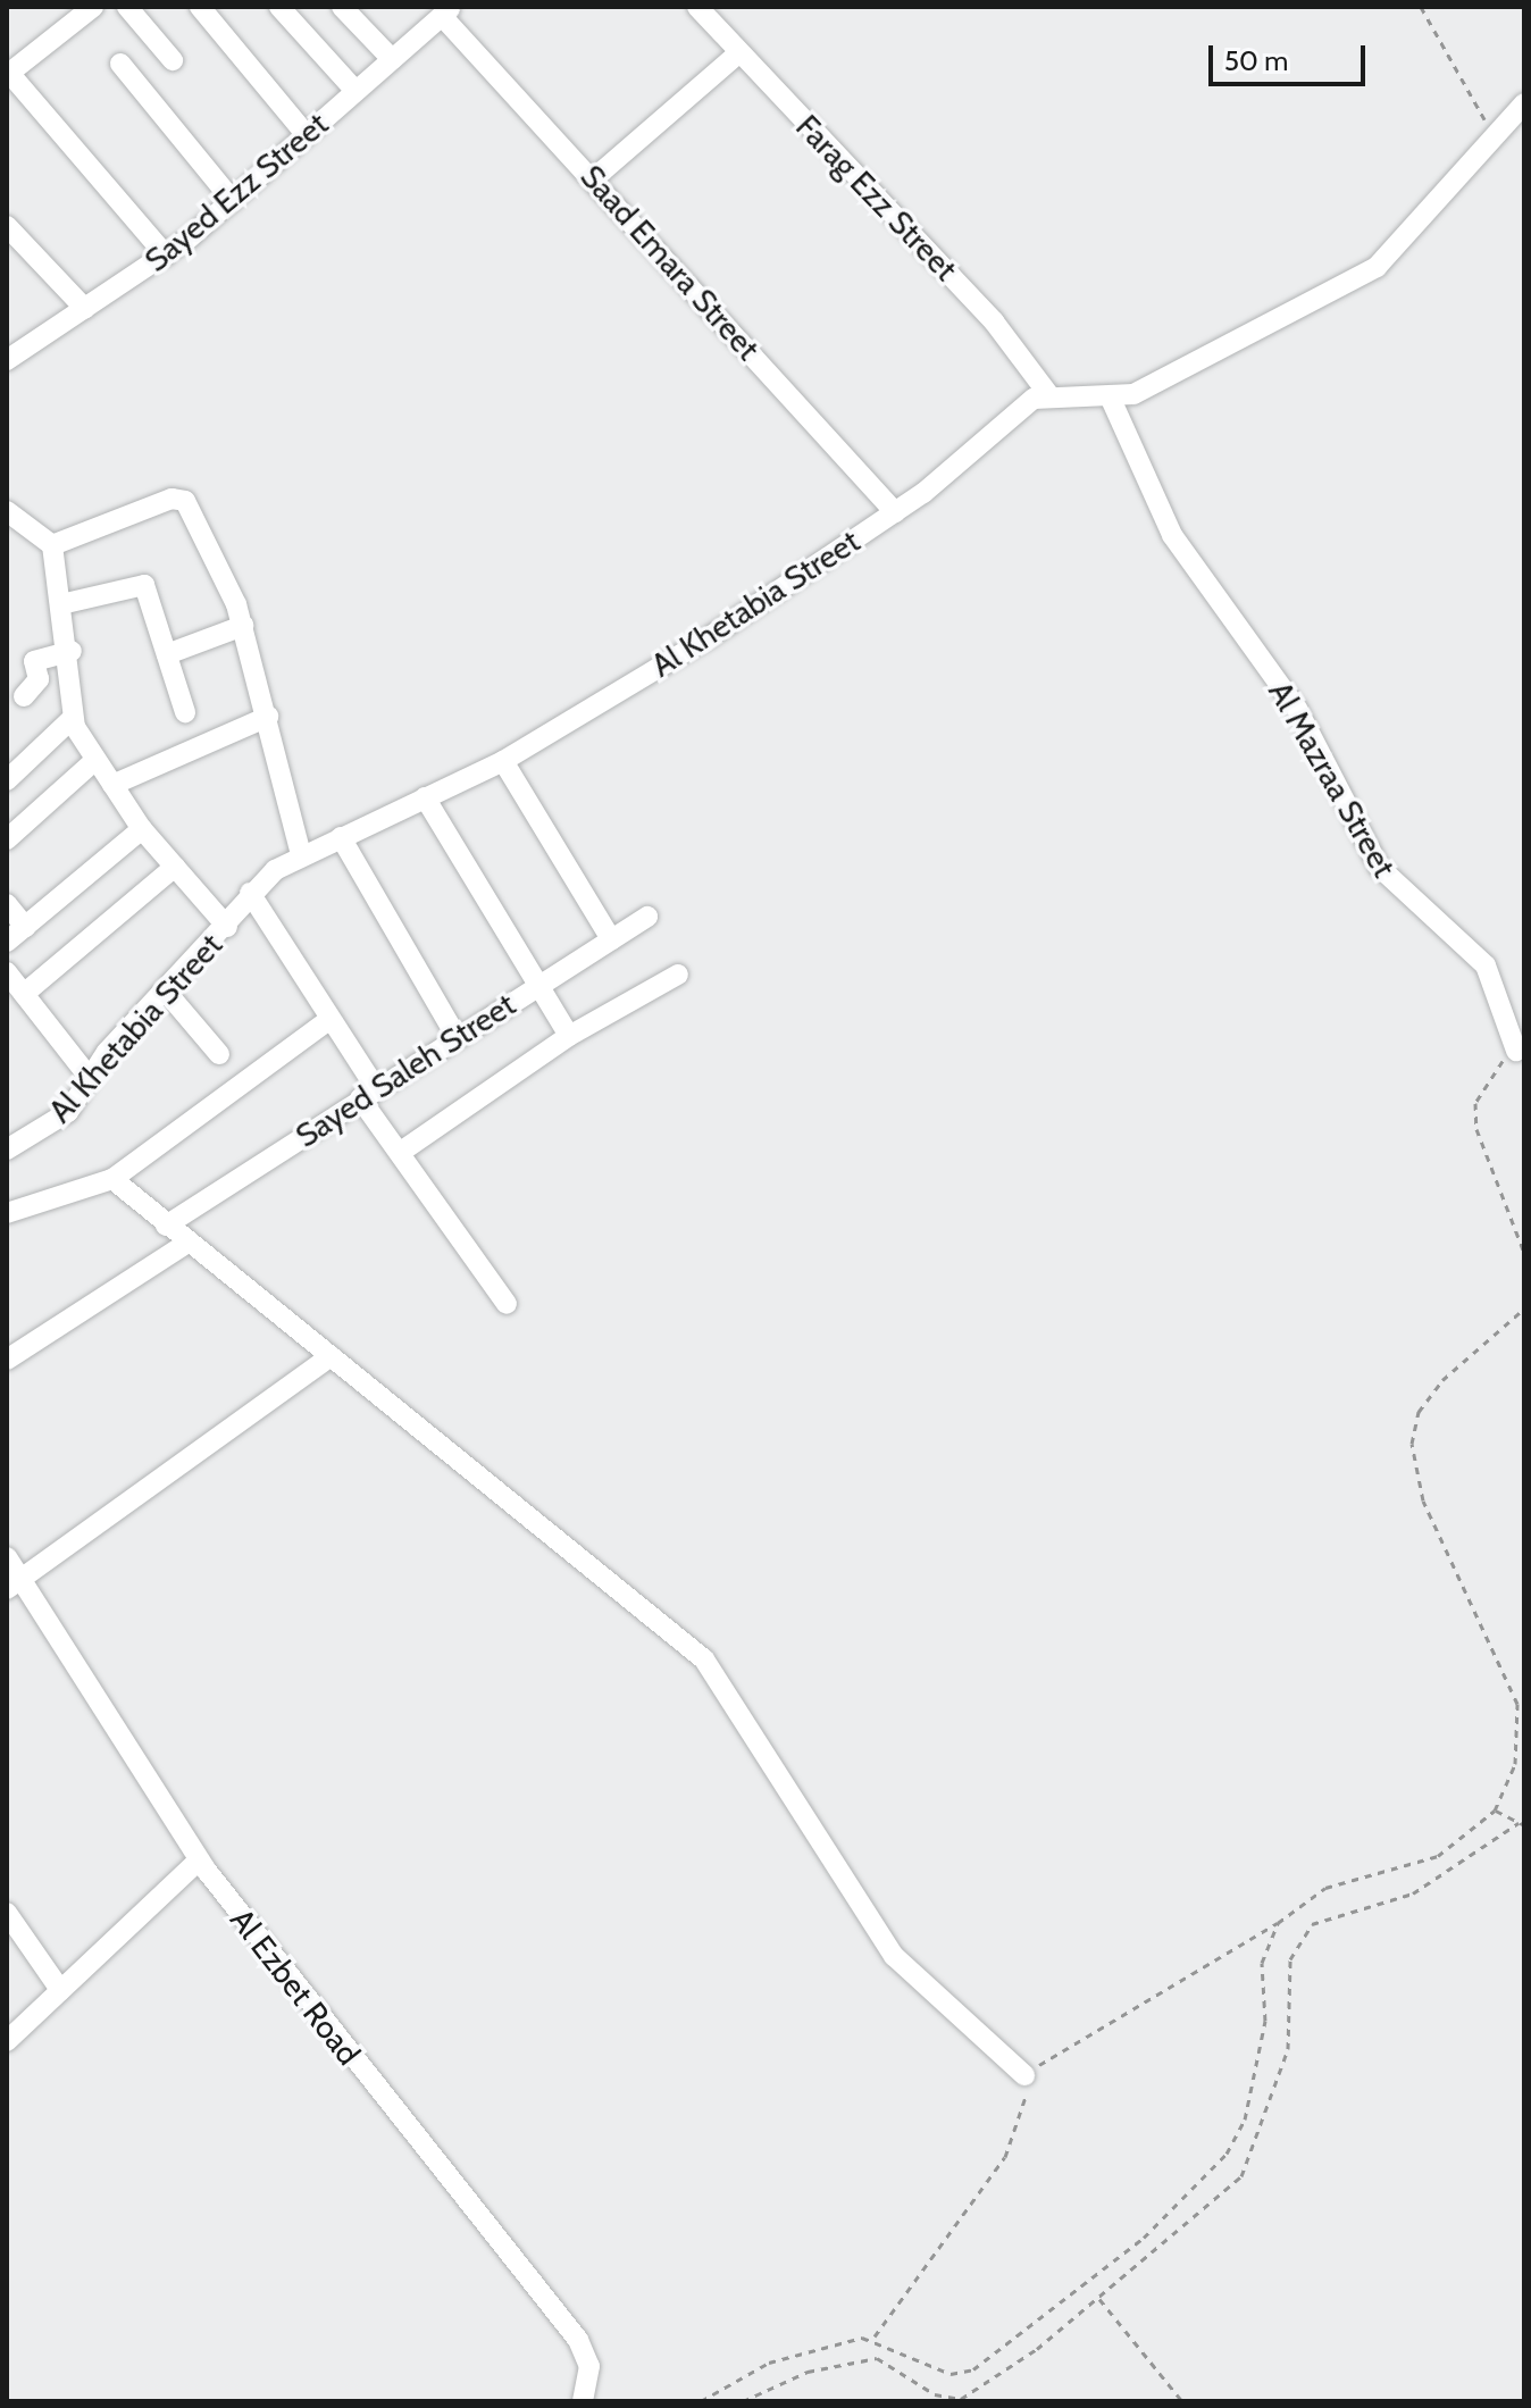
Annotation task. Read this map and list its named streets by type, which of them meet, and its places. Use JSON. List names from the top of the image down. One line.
{"streets":{"street":["Sayed Ezz Street","Farag Ezz Street","Saad Emara Street","Al Khetabia Street","Al Mazraa Street","Sayed Saleh Street","Al Ezbet Road"]},"crossings":[["Sayed Ezz Street","Saad Emara Street"],["Farag Ezz Street","Al Khetabia Street"],["Saad Emara Street","Al Khetabia Street"]],"scale_bar":"50 m"}
